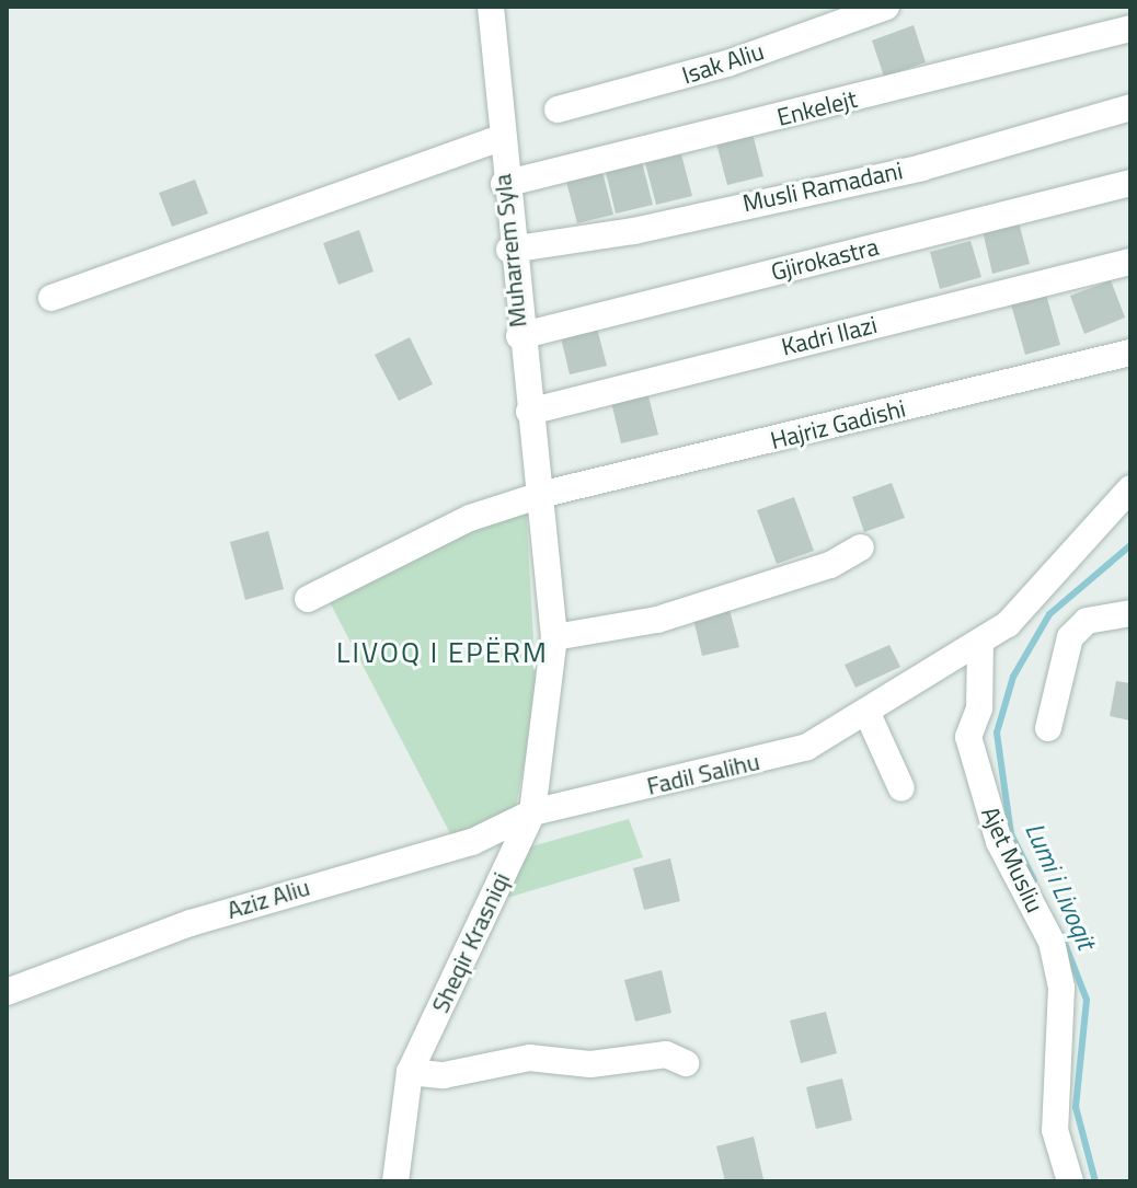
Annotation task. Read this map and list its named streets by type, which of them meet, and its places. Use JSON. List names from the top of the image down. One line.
{"streets":{"street":["Isak Aliu","Enkelejt","Musli Ramadani","Muharrem Syla","Gjirokastra","Kadri Ilazi","Hajriz Gadishi","Fadil Salihu","Ajet Musliu","Aziz Aliu","Sheqir Krasniqi"]},"crossings":[["Enkelejt","Muharrem Syla"],["Musli Ramadani","Muharrem Syla"],["Muharrem Syla","Gjirokastra"],["Muharrem Syla","Kadri Ilazi"],["Muharrem Syla","Hajriz Gadishi"],["Muharrem Syla","Fadil Salihu"],["Muharrem Syla","Aziz Aliu"],["Muharrem Syla","Sheqir Krasniqi"],["Fadil Salihu","Ajet Musliu"],["Fadil Salihu","Aziz Aliu"],["Fadil Salihu","Sheqir Krasniqi"],["Aziz Aliu","Sheqir Krasniqi"]],"districts":["LIVOQ I EPËRM"],"water":["Lumi i Livoqit"]}
